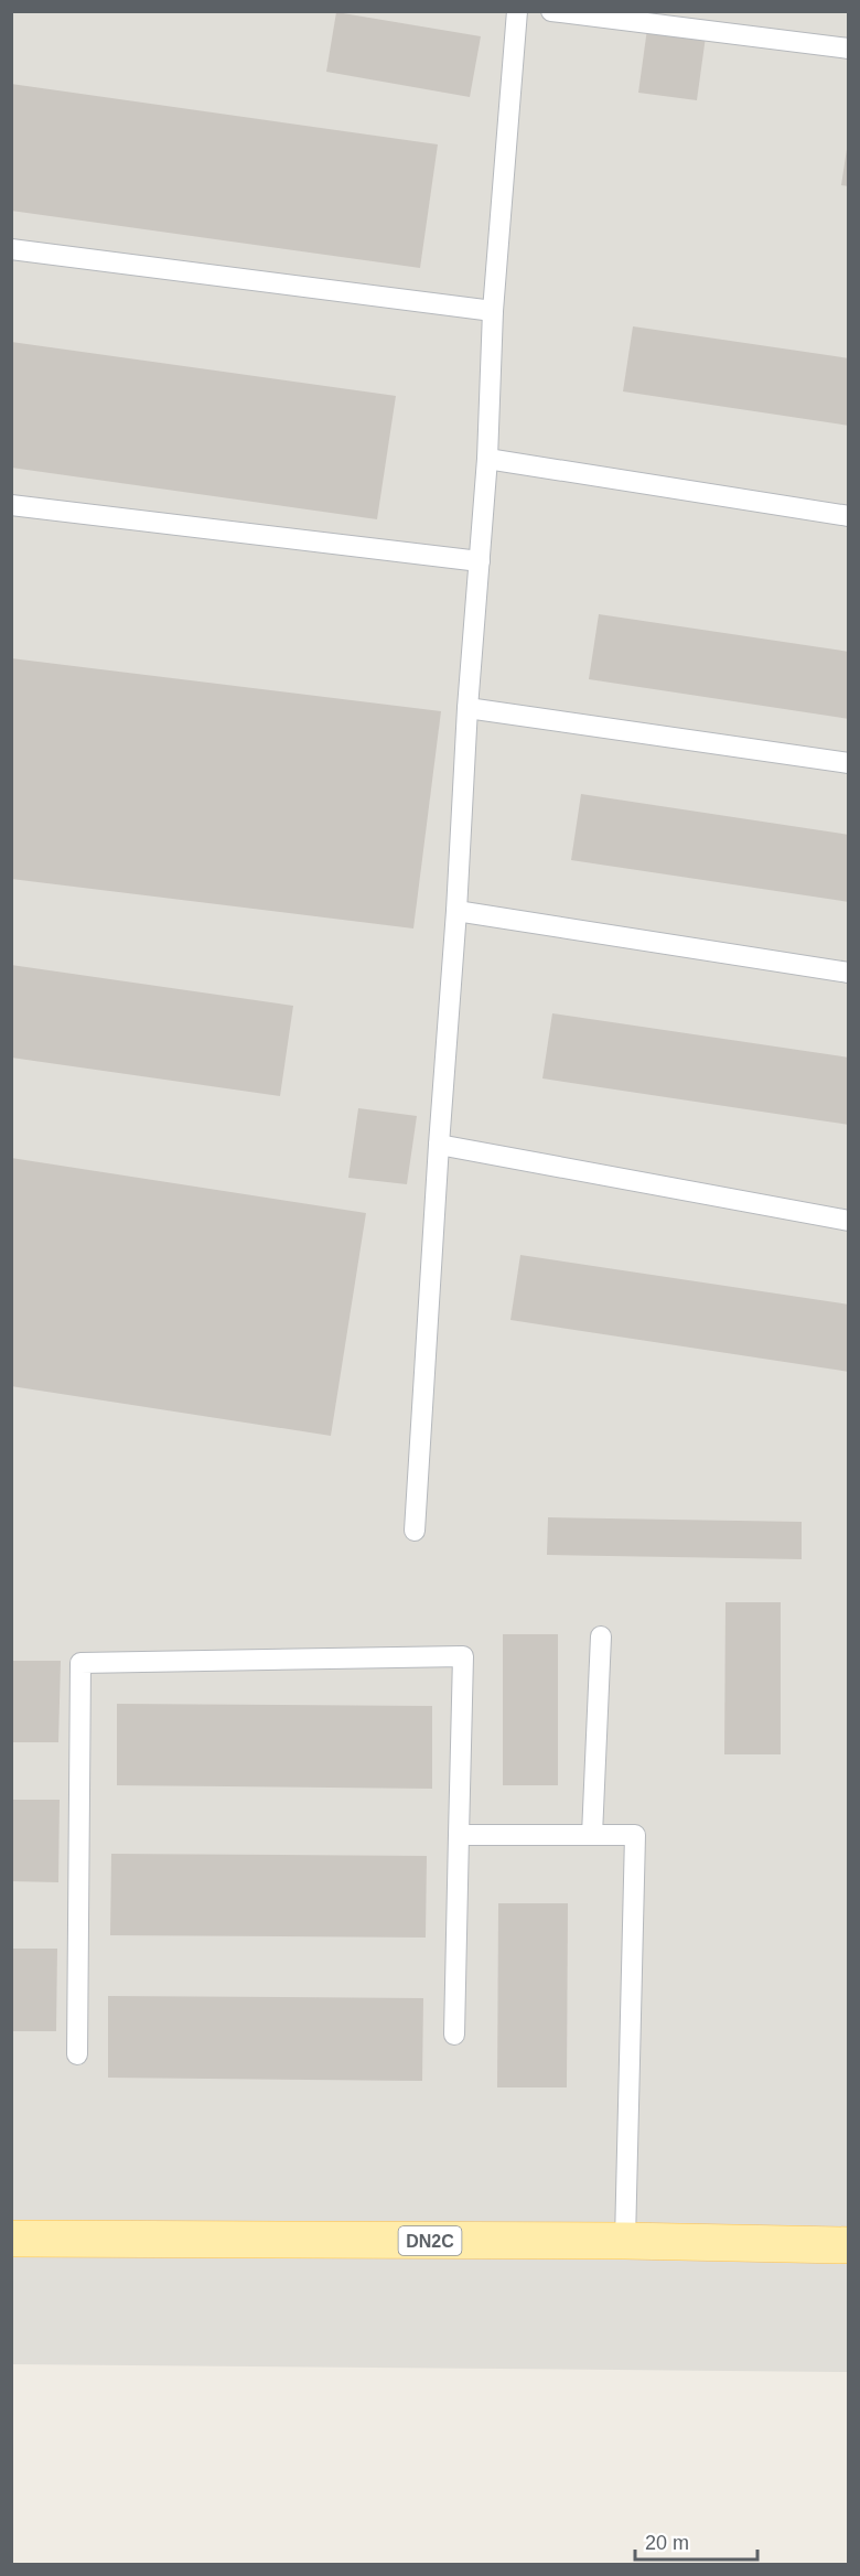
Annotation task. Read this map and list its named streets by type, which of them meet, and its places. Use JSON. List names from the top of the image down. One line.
{"streets":{"main road":["DN2C"]},"scale_bar":"20 m"}
